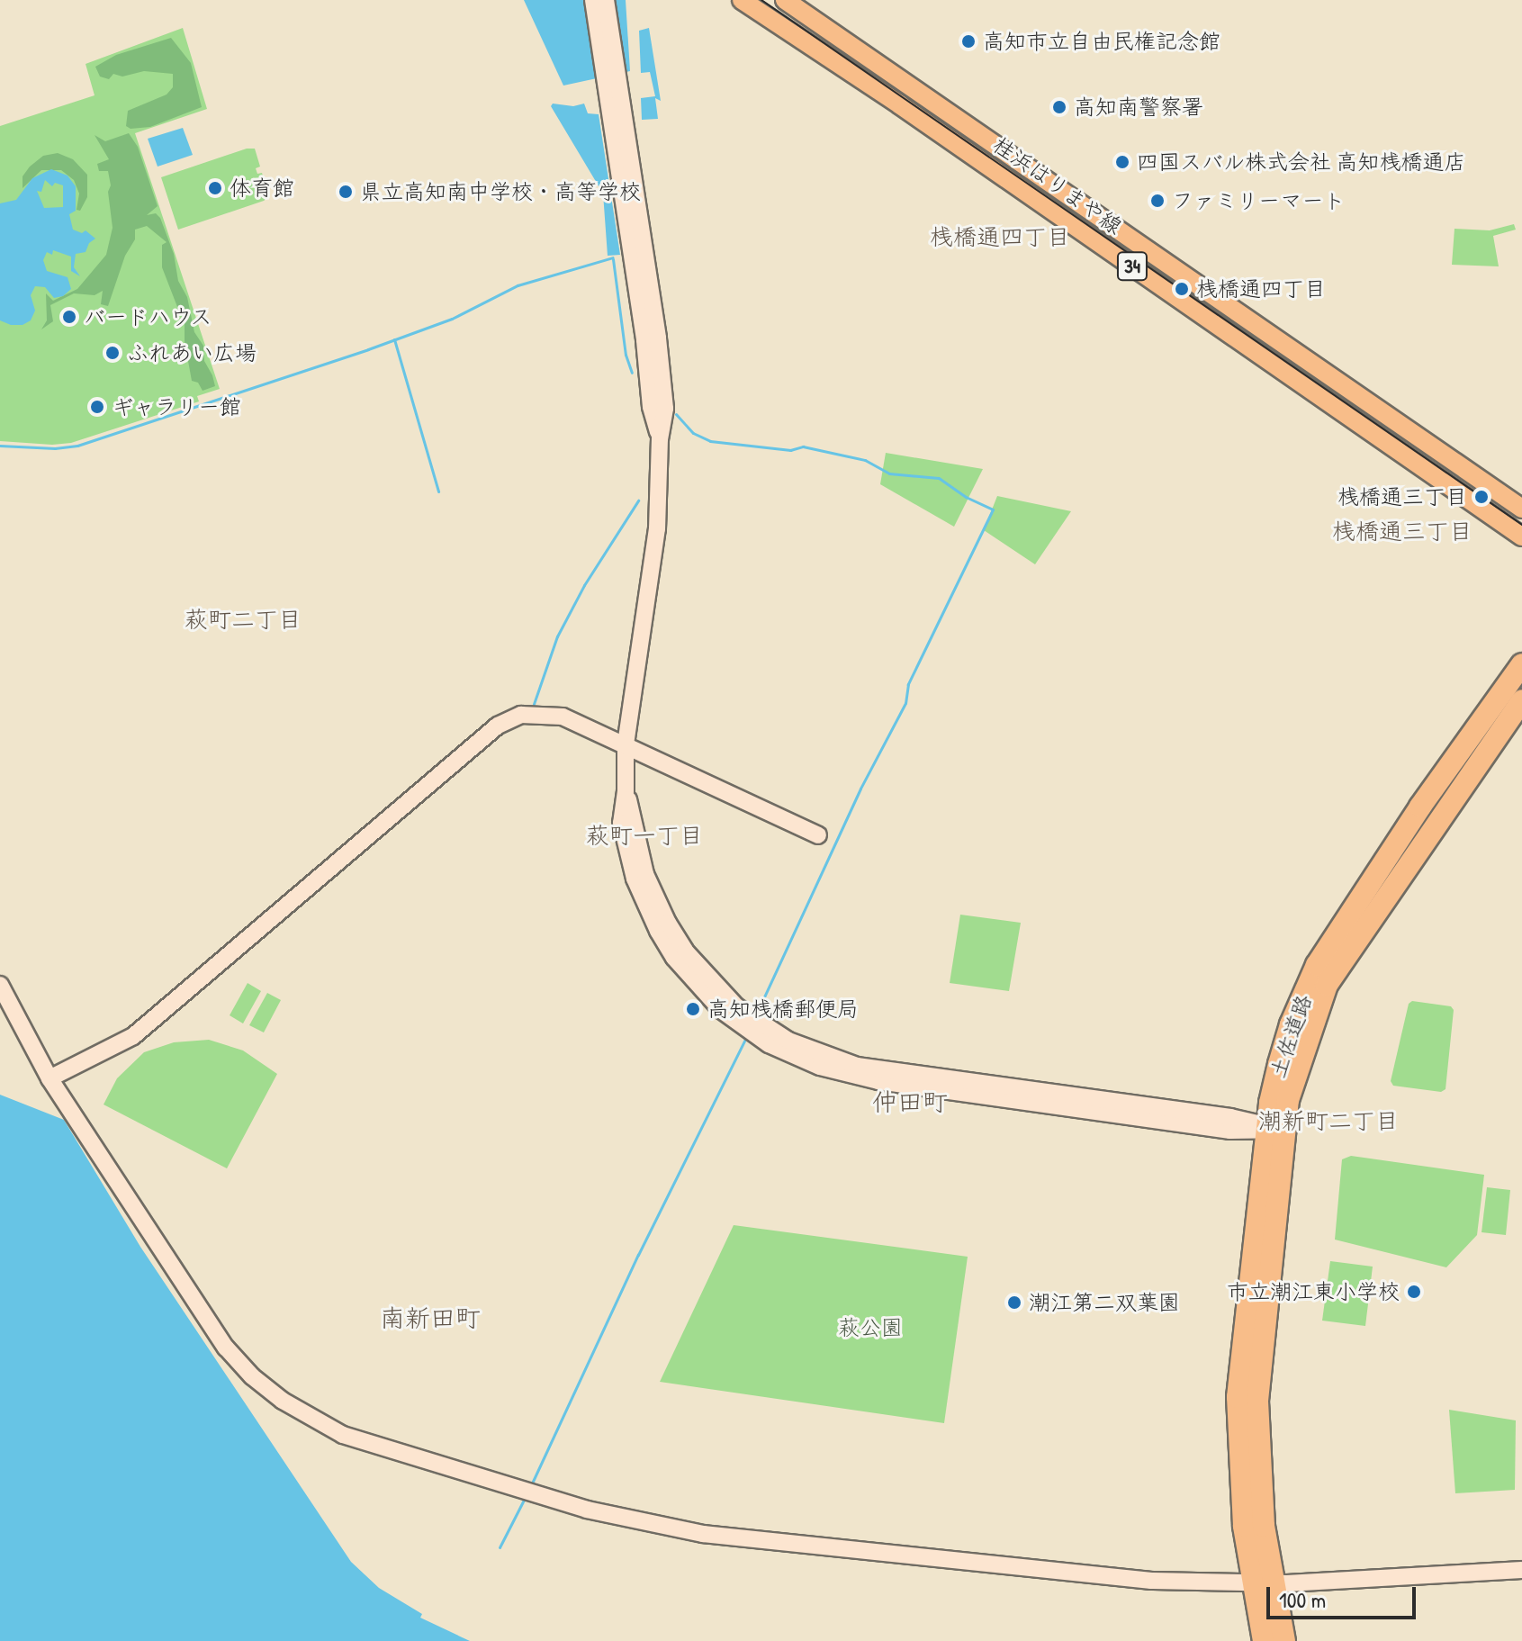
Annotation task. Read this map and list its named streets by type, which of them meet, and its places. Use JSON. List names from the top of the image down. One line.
{"streets":{"highway":["土佐道路"],"main road":["桂浜はりまや線","34"]},"districts":["桟橋通四丁目","桟橋通三丁目","萩町二丁目","萩町一丁目","仲田町","潮新町二丁目","南新田町"],"parks":["萩公園"],"places":["高知市立自由民権記念館","高知南警察署","四国スバル株式会社 高知桟橋通店","体育館","県立高知南中学校・高等学校","ファミリーマート","桟橋通四丁目","バードハウス","ふれあい広場","ギャラリー館","桟橋通三丁目","高知桟橋郵便局","市立潮江東小学校","潮江第二双葉園"],"scale_bar":"100 m"}
